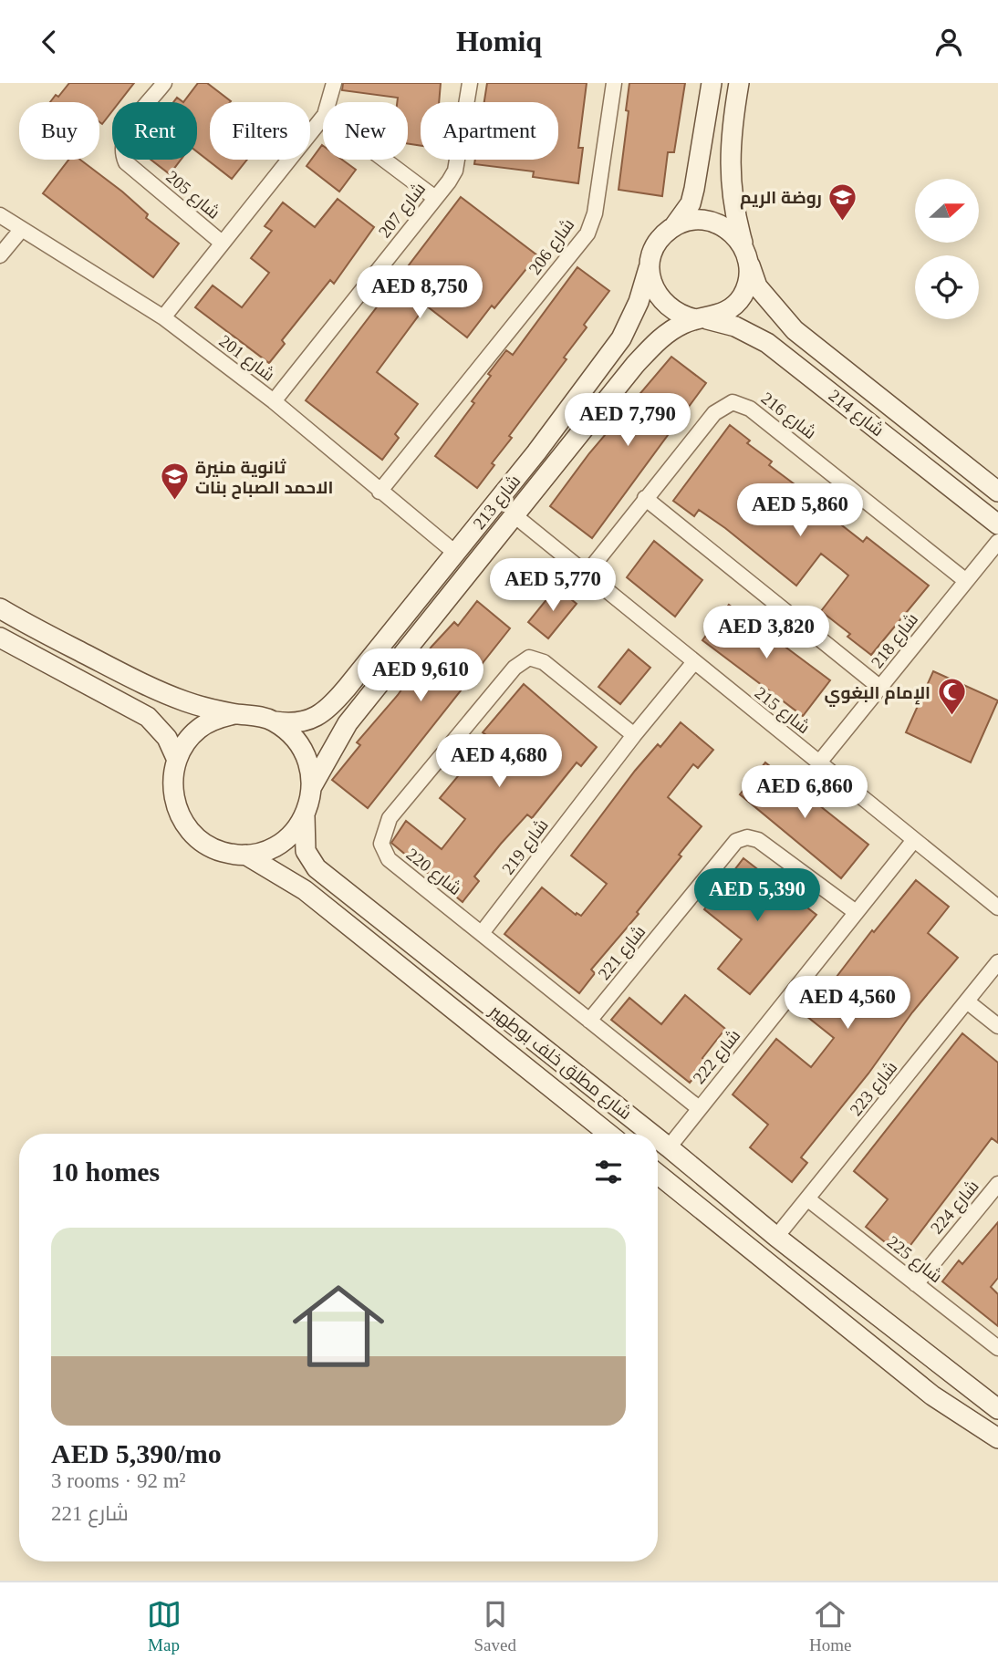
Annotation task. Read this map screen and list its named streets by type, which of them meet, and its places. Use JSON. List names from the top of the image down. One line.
{"streets":{"main road":["شارع 214","شارع 213","شارع مطلق خلف بوطهير"],"street":["شارع 205","شارع 207","شارع 206","شارع 201","شارع 216","شارع 218","شارع 215","شارع 219","شارع 220","شارع 221","شارع 222","شارع 223","شارع 224","شارع 225"]},"crossings":[["شارع 205","شارع 201"],["شارع 207","شارع 201"],["شارع 206","شارع 201"],["شارع 201","شارع 213"],["شارع 214","شارع 213"],["شارع 216","شارع 218"],["شارع 216","شارع 215"],["شارع 213","شارع 215"],["شارع 213","شارع مطلق خلف بوطهير"],["شارع 218","شارع 215"],["شارع 215","شارع 219"],["شارع 215","شارع 222"],["شارع 219","شارع 220"],["شارع 220","شارع 221"],["شارع 220","شارع 222"],["شارع 221","شارع 222"],["شارع 222","شارع مطلق خلف بوطهير"],["شارع مطلق خلف بوطهير","شارع 223"],["شارع 223","شارع 225"],["شارع 224","شارع 225"]],"places":{"school or university":["روضة الريم","ثانوية منيرة الاحمد الصباح بنات"],"mosque":["الإمام البغوي"]},"north":"right","page":{"header":"Homiq","chip":["Buy","Rent","Filters","New","Apartment"],"price":["AED 8,750","AED 7,790","AED 5,860","AED 5,770","AED 3,820","AED 9,610","AED 4,680","AED 6,860","AED 5,390","AED 4,560"],"heading":"10 homes","list":[{"name":"AED 5,390/mo","note":"3 rooms · 92 m² · شارع 221"}],"tabs":["Map","Saved","Home"]}}
